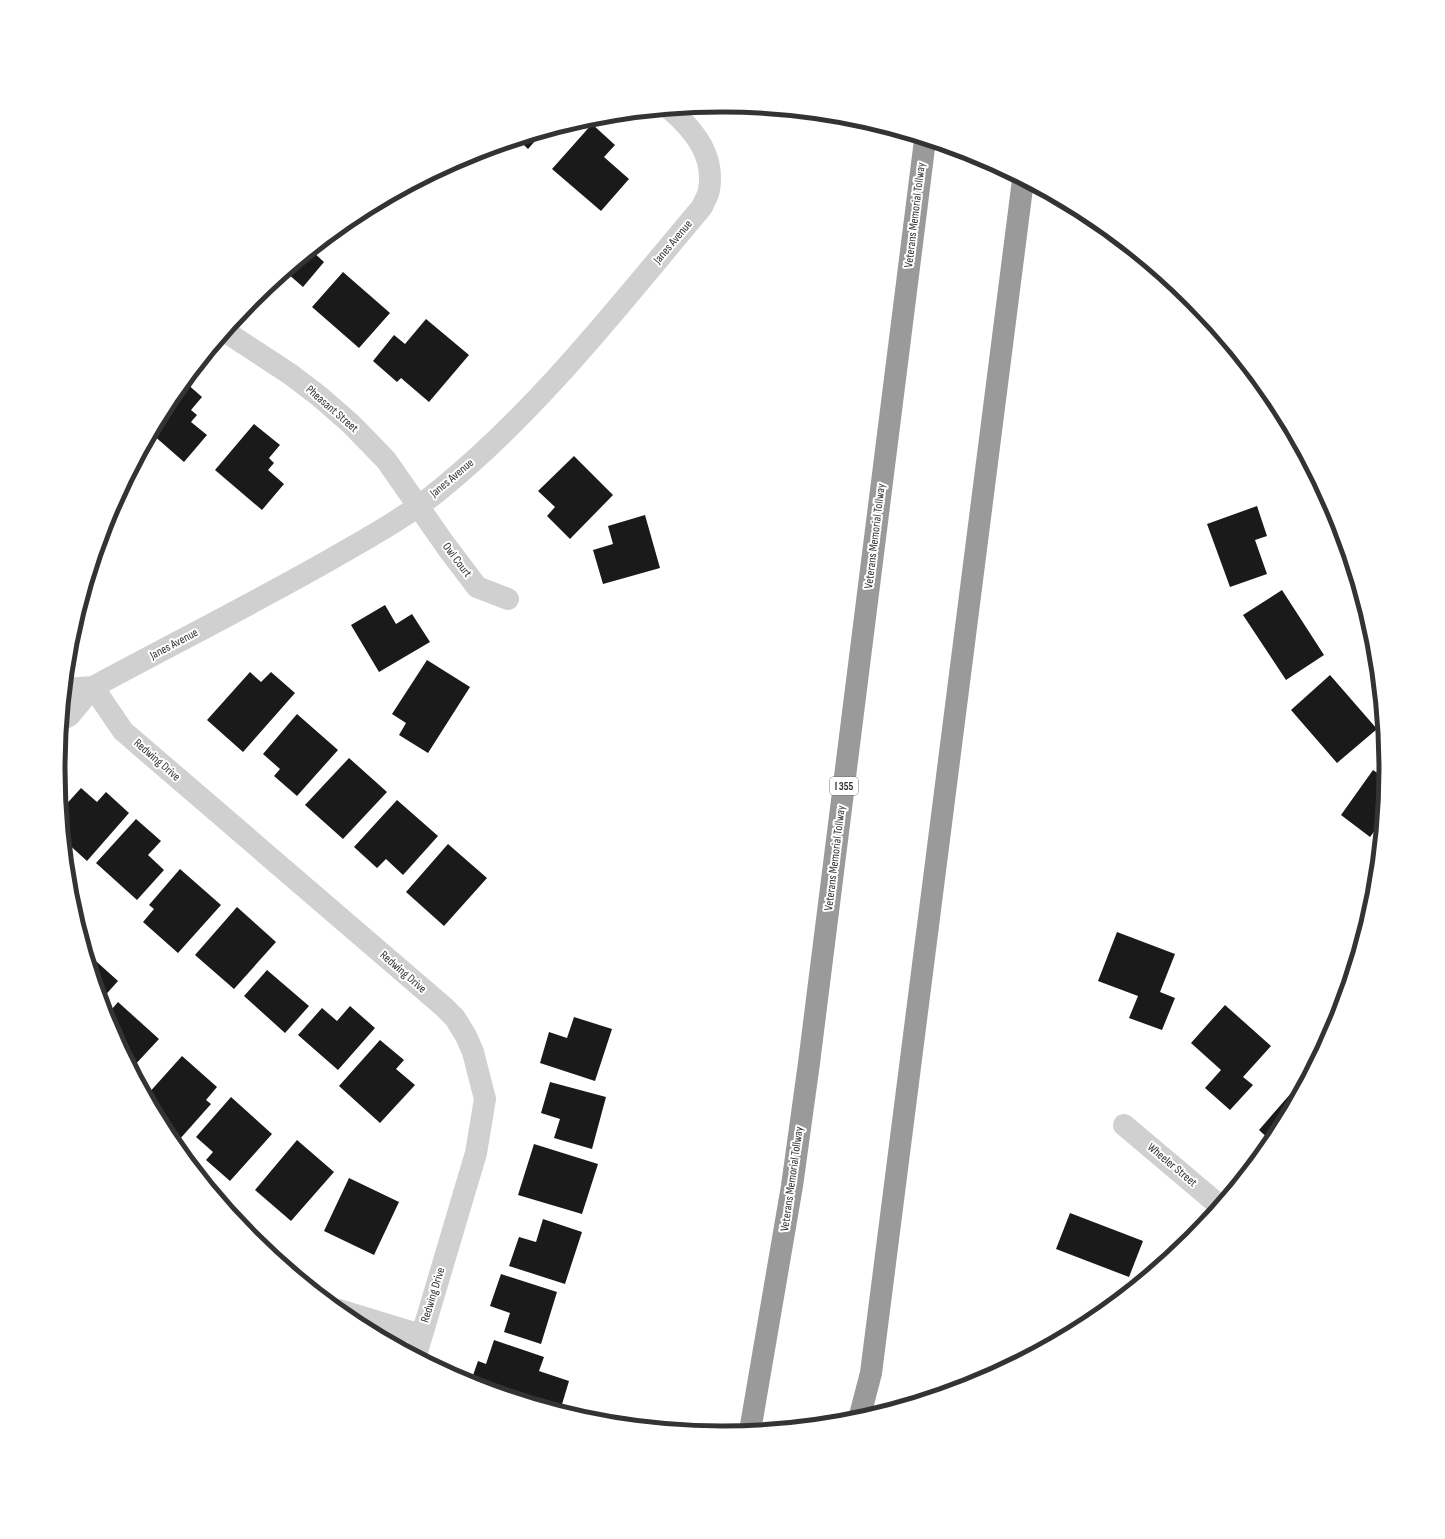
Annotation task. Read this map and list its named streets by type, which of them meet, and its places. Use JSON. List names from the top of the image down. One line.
{"streets":{"highway":["Veterans Memorial Tollway","I 355"],"street":["Janes Avenue","Pheasant Street","Owl Court","Redwing Drive","Wheeler Street"]},"crossings":[["Janes Avenue","Pheasant Street"],["Janes Avenue","Owl Court"],["Janes Avenue","Redwing Drive"],["Pheasant Street","Owl Court"]]}
